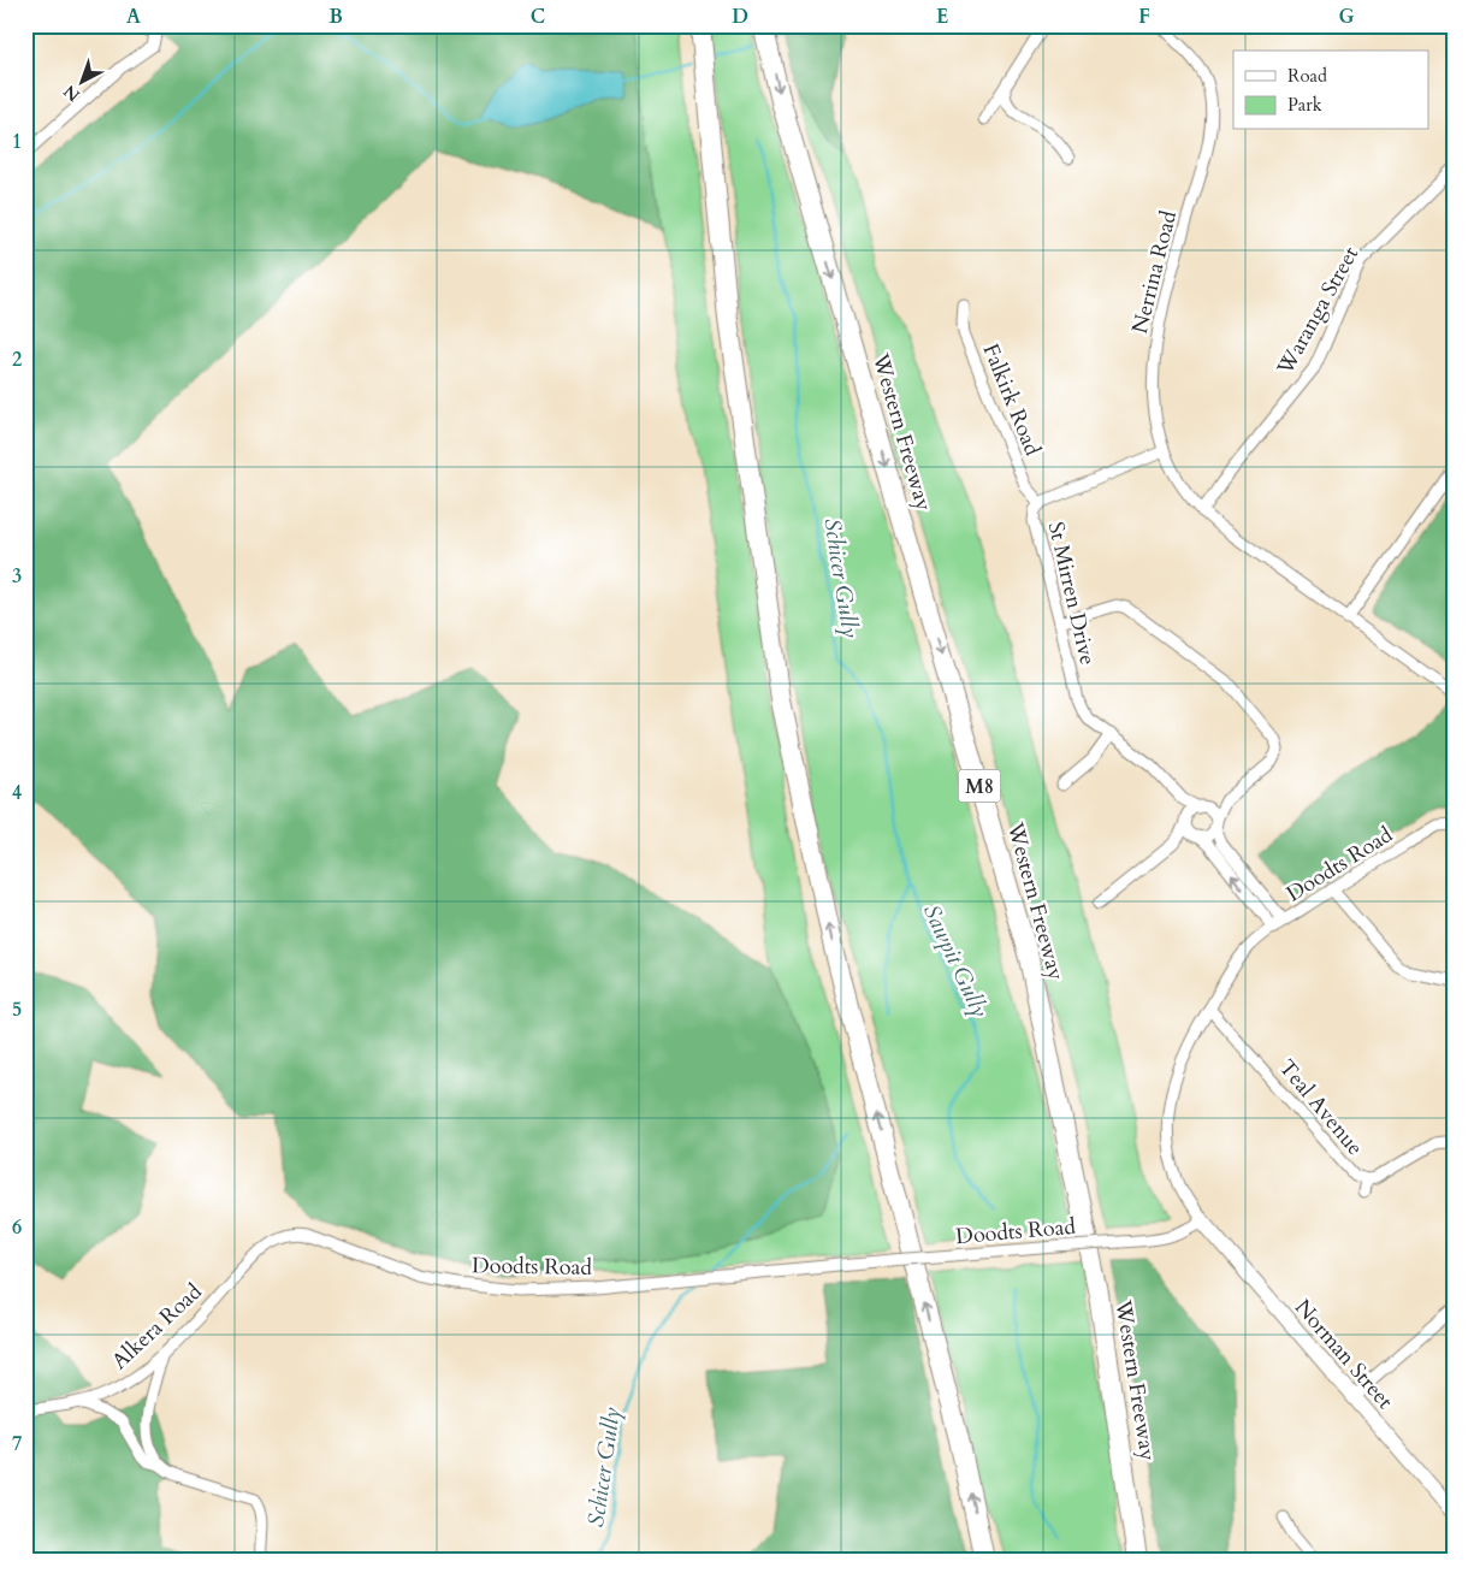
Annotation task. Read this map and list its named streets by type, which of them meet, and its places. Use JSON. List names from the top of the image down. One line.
{"streets":{"highway":["Western Freeway","M8"],"street":["Nerrina Road","Waranga Street","Falkirk Road","St Mirren Drive","Doodts Road","Teal Avenue","Alkera Road","Norman Street"]},"crossings":[["Nerrina Road","Waranga Street"],["Nerrina Road","St Mirren Drive"],["Falkirk Road","St Mirren Drive"],["Doodts Road","Teal Avenue"],["Doodts Road","Alkera Road"],["Doodts Road","Norman Street"]],"water":["Schicer Gully","Sawpit Gully"],"legend":["Road","Park"],"north":"bottom left","grid":{"columns":["A","B","C","D","E","F","G"],"rows":["1","2","3","4","5","6","7"]}}
